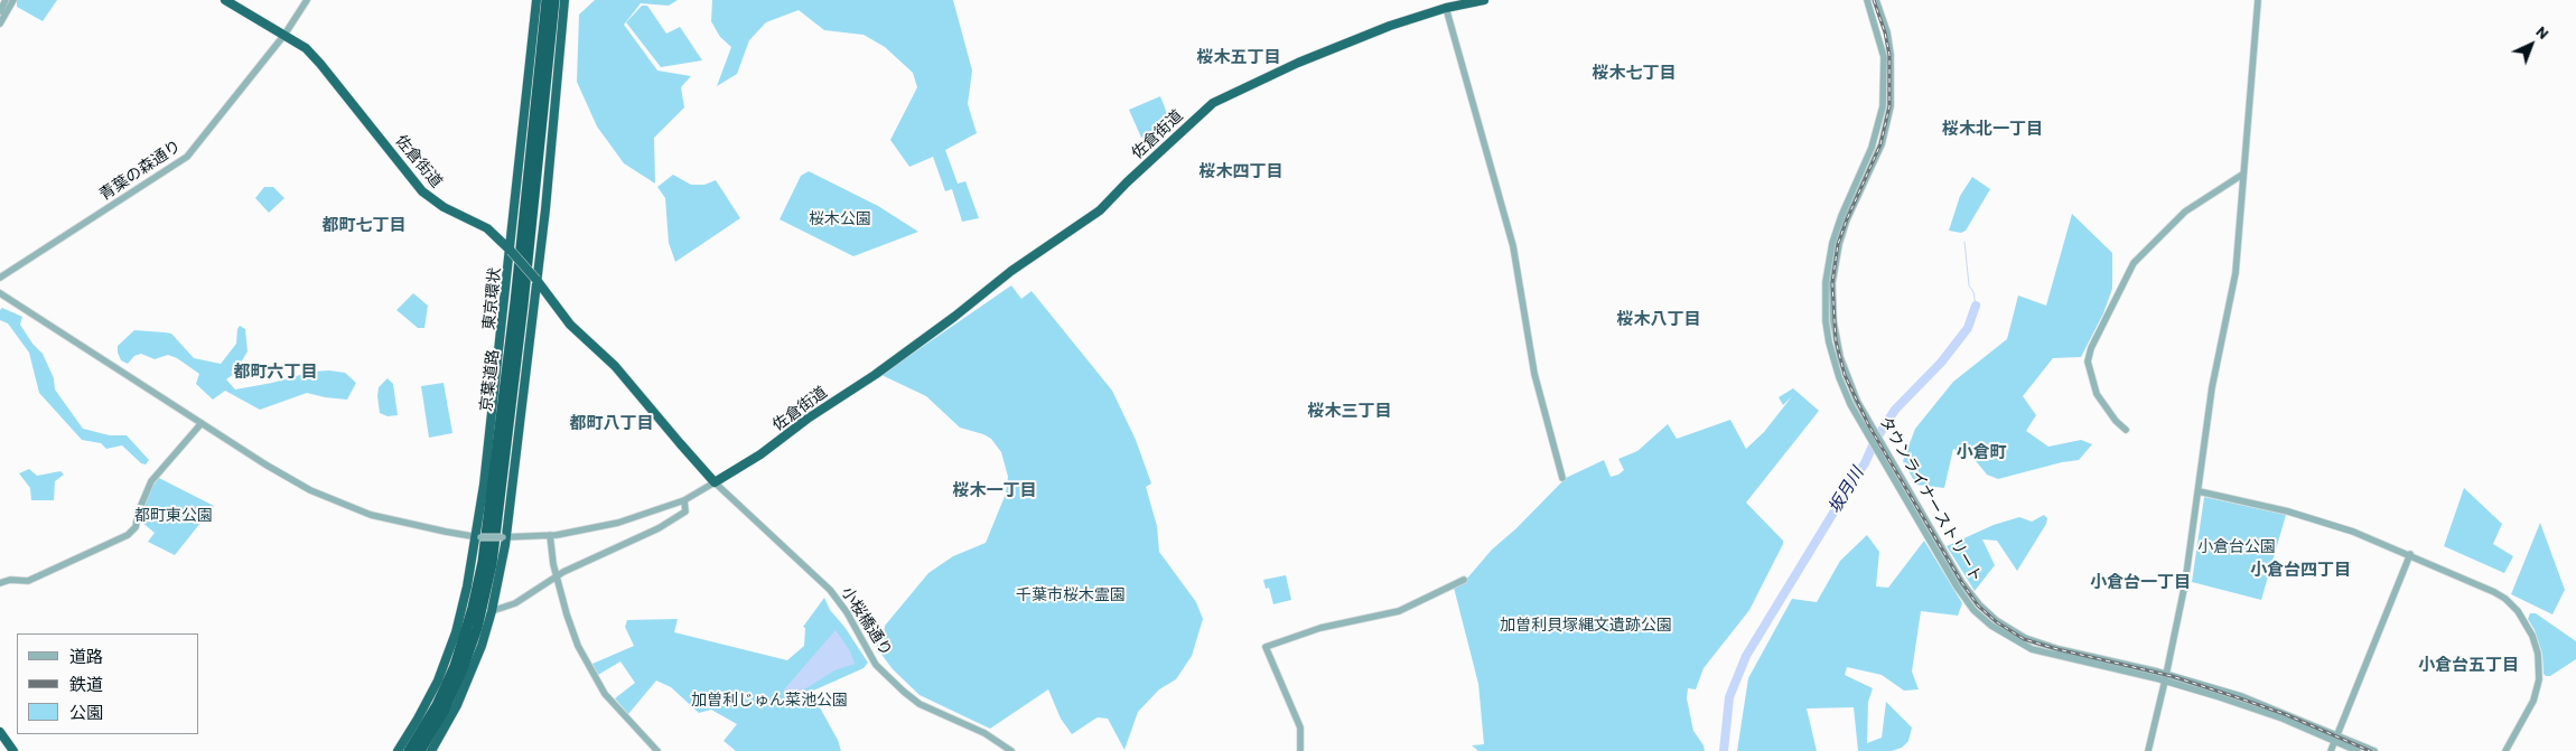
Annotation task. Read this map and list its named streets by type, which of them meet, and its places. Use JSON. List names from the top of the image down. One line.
{"streets":{"highway":["佐倉街道","東京環状","京葉道路"],"street":["青葉の森通り","タウンライナーストリート","小桜橋通り"]},"crossings":[["佐倉街道","青葉の森通り"],["佐倉街道","東京環状"],["佐倉街道","小桜橋通り"]],"districts":["桜木五丁目","桜木七丁目","桜木北一丁目","桜木四丁目","都町七丁目","桜木八丁目","都町六丁目","桜木三丁目","都町八丁目","小倉町","桜木一丁目","小倉台四丁目","小倉台一丁目","小倉台五丁目"],"water":["坂月川"],"parks":["桜木公園","都町東公園","小倉台公園","千葉市桜木霊園","加曽利貝塚縄文遺跡公園","加曽利じゅん菜池公園"],"legend":["道路","鉄道","公園"],"north":"top right"}
